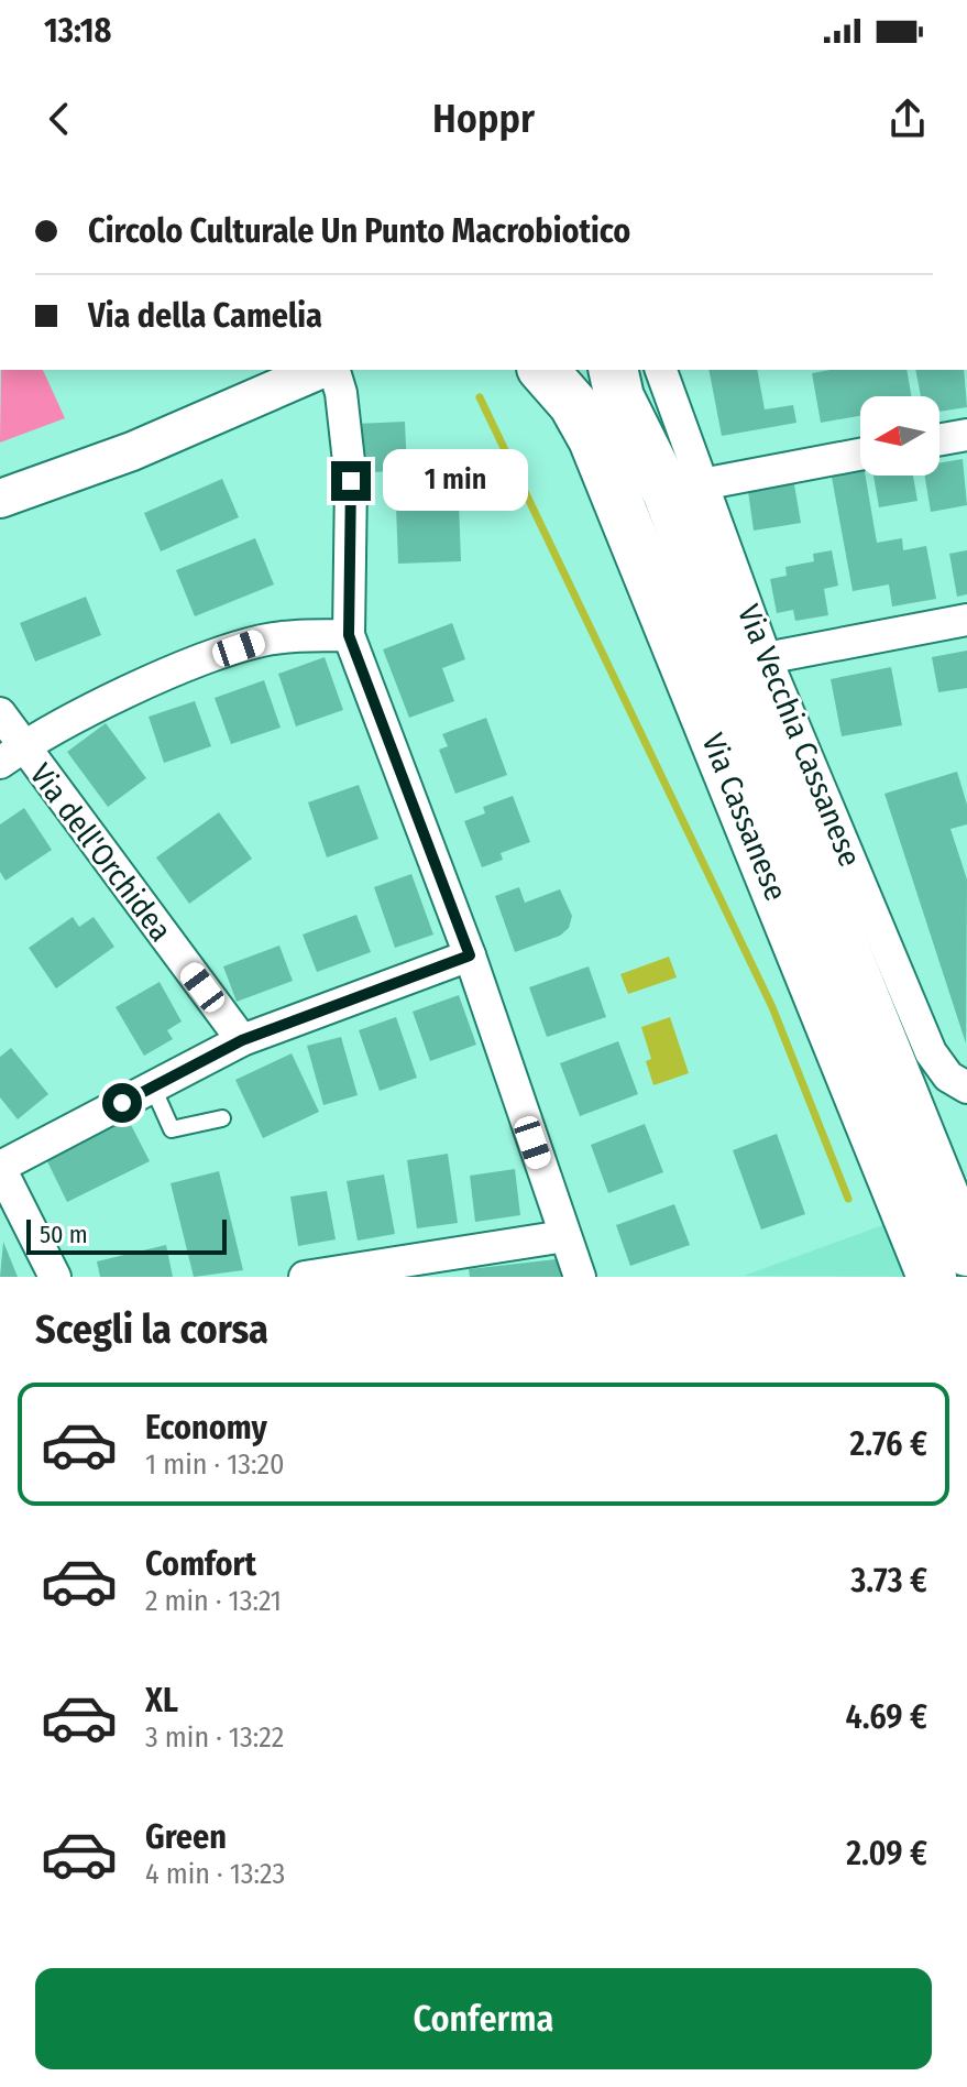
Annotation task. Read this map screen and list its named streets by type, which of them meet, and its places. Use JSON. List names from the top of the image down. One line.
{"streets":{"main road":["Via Cassanese"],"street":["Via Vecchia Cassanese","Via dell'Orchidea"]},"scale_bar":"50 m","north":"left","page":{"status":"13:18","header":"Hoppr","banner":["Circolo Culturale Un Punto Macrobiotico","Via della Camelia"],"bubble":"1 min","scale":"50 m","heading":"Scegli la corsa","list":[{"name":"Economy","note":"1 min · 13:20","value":"2.76 €"},{"name":"Comfort","note":"2 min · 13:21","value":"3.73 €"},{"name":"XL","note":"3 min · 13:22","value":"4.69 €"},{"name":"Green","note":"4 min · 13:23","value":"2.09 €"}],"buttons":"Conferma"}}
